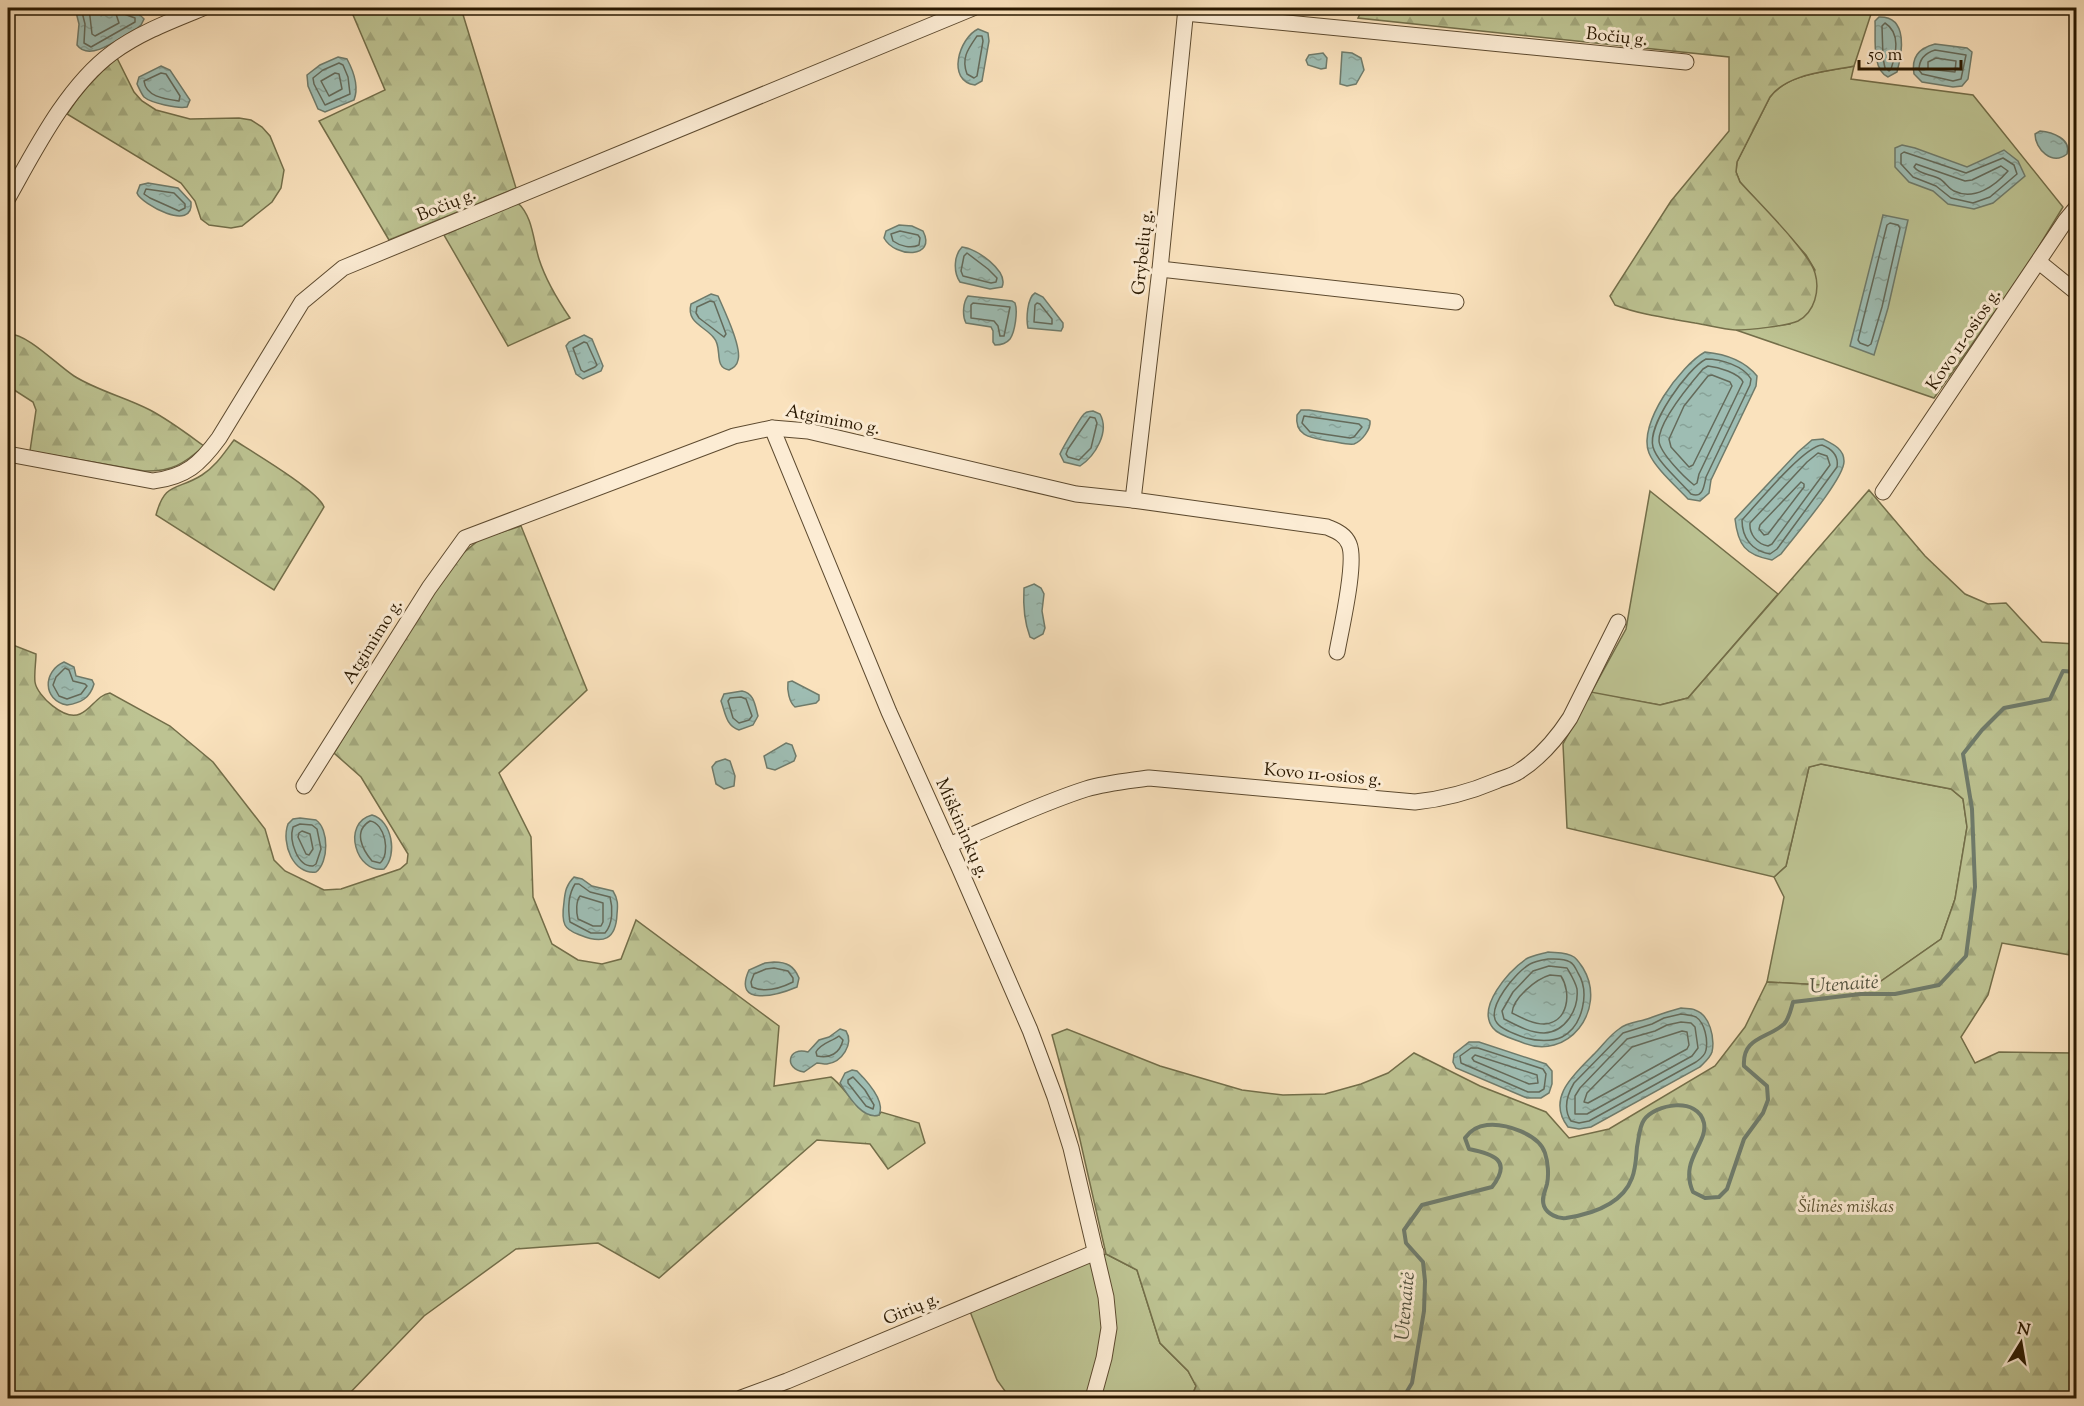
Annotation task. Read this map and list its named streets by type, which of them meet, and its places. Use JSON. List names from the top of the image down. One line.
{"streets":{"street":["Bočių g.","Grybelių g.","Kovo 11-osios g.","Atgimimo g.","Miškininkų g.","Girių g."]},"crossings":[["Bočių g.","Grybelių g."],["Grybelių g.","Atgimimo g."],["Kovo 11-osios g.","Miškininkų g."],["Atgimimo g.","Miškininkų g."],["Miškininkų g.","Girių g."]],"water":["Utenaitė"],"parks":["Šilinės miškas"],"scale_bar":"50 m","north":"top"}
